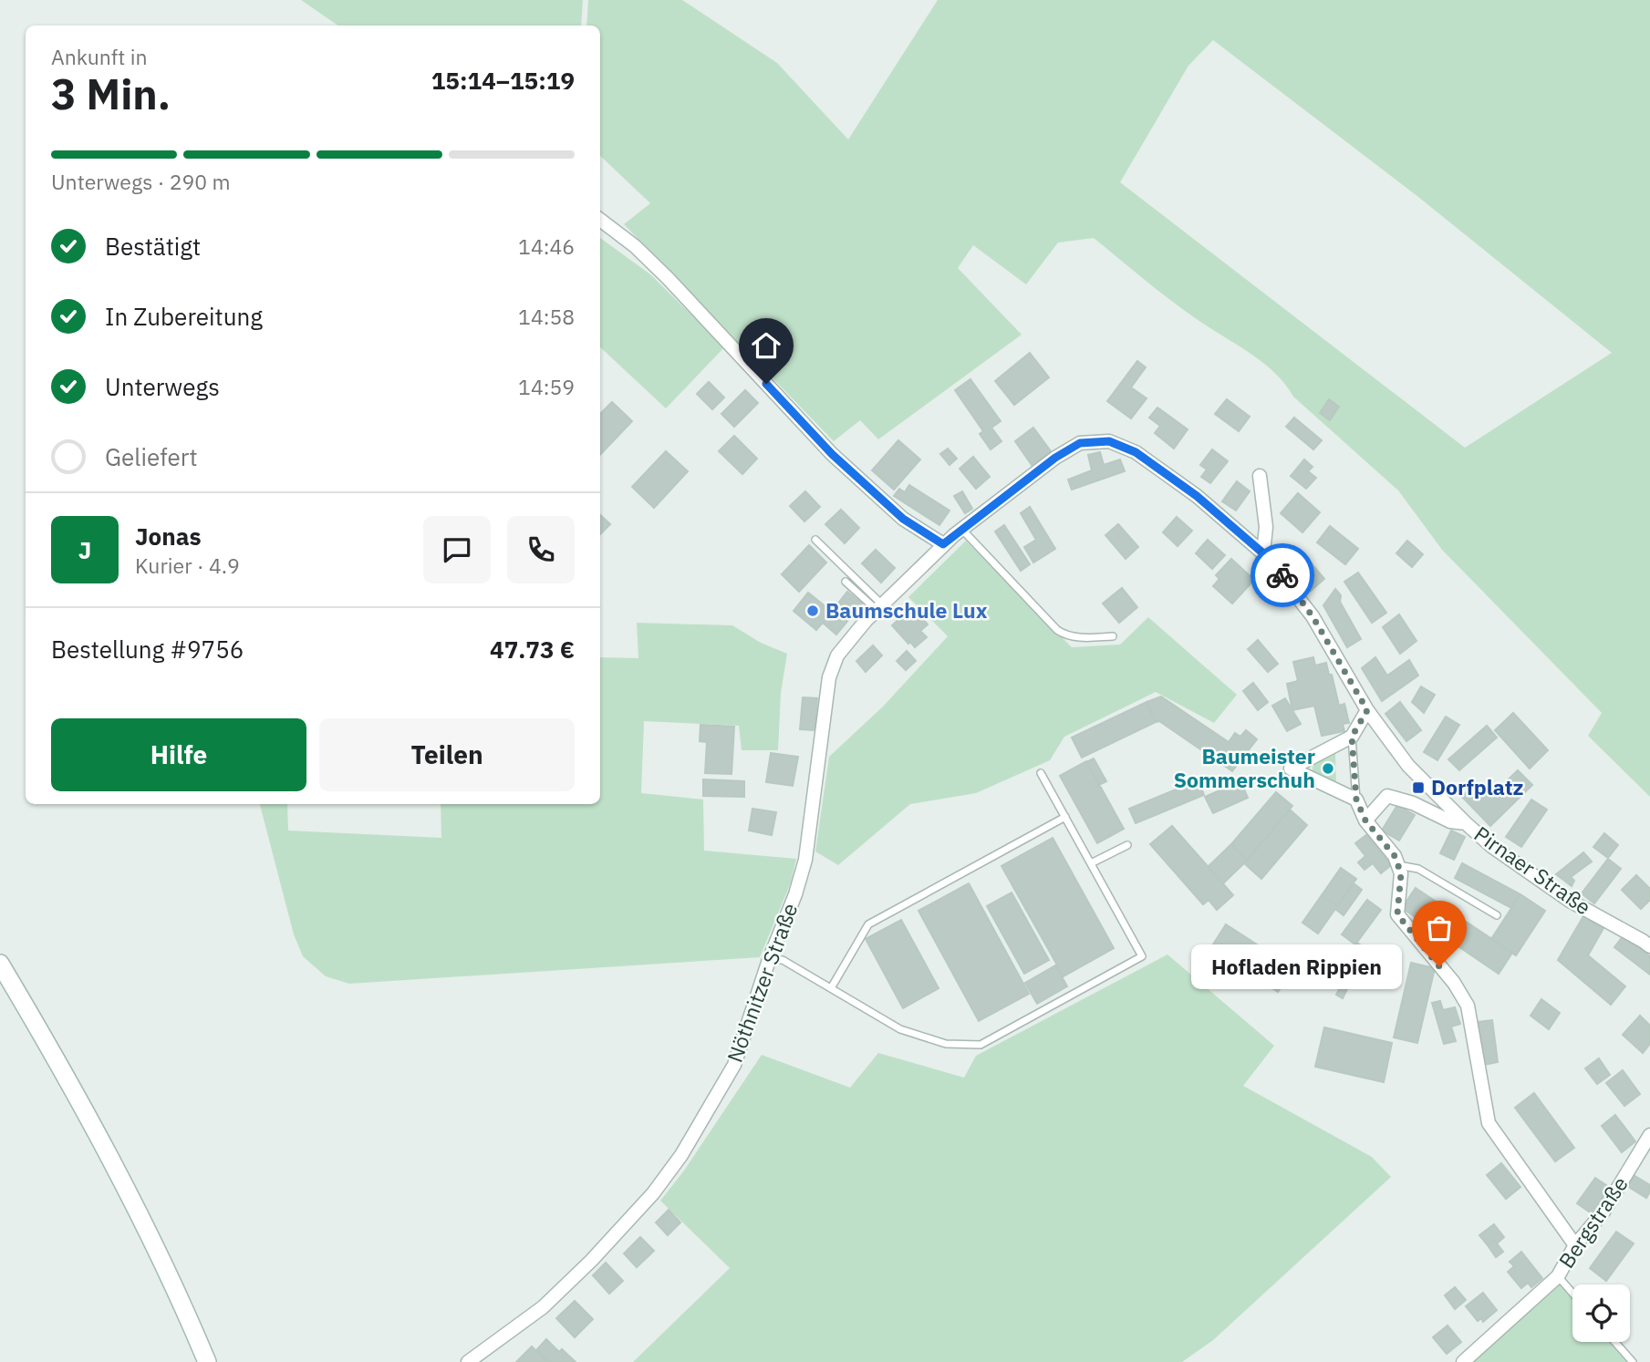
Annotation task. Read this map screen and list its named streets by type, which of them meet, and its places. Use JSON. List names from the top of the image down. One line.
{"streets":{"street":["Pirnaer Straße","Nöthnitzer Straße","Bergstraße"]},"crossings":[["Pirnaer Straße","Nöthnitzer Straße"]],"places":{"other":["Baumschule Lux","Baumeister Sommerschuh","Hofladen Rippien"],"transit":["Dorfplatz"]},"page":{"heading":["3 Min.","Ankunft in","15:14–15:19"],"panel":["Jonas","Kurier · 4.9","Bestellung #9756","47.73 €"],"bar":"Unterwegs · 290 m","list":[["Bestätigt","14:46"],["In Zubereitung","14:58"],["Unterwegs","14:59"],"Geliefert"],"round":"J","buttons":["Hilfe","Teilen"],"bubble":"Hofladen Rippien"}}
